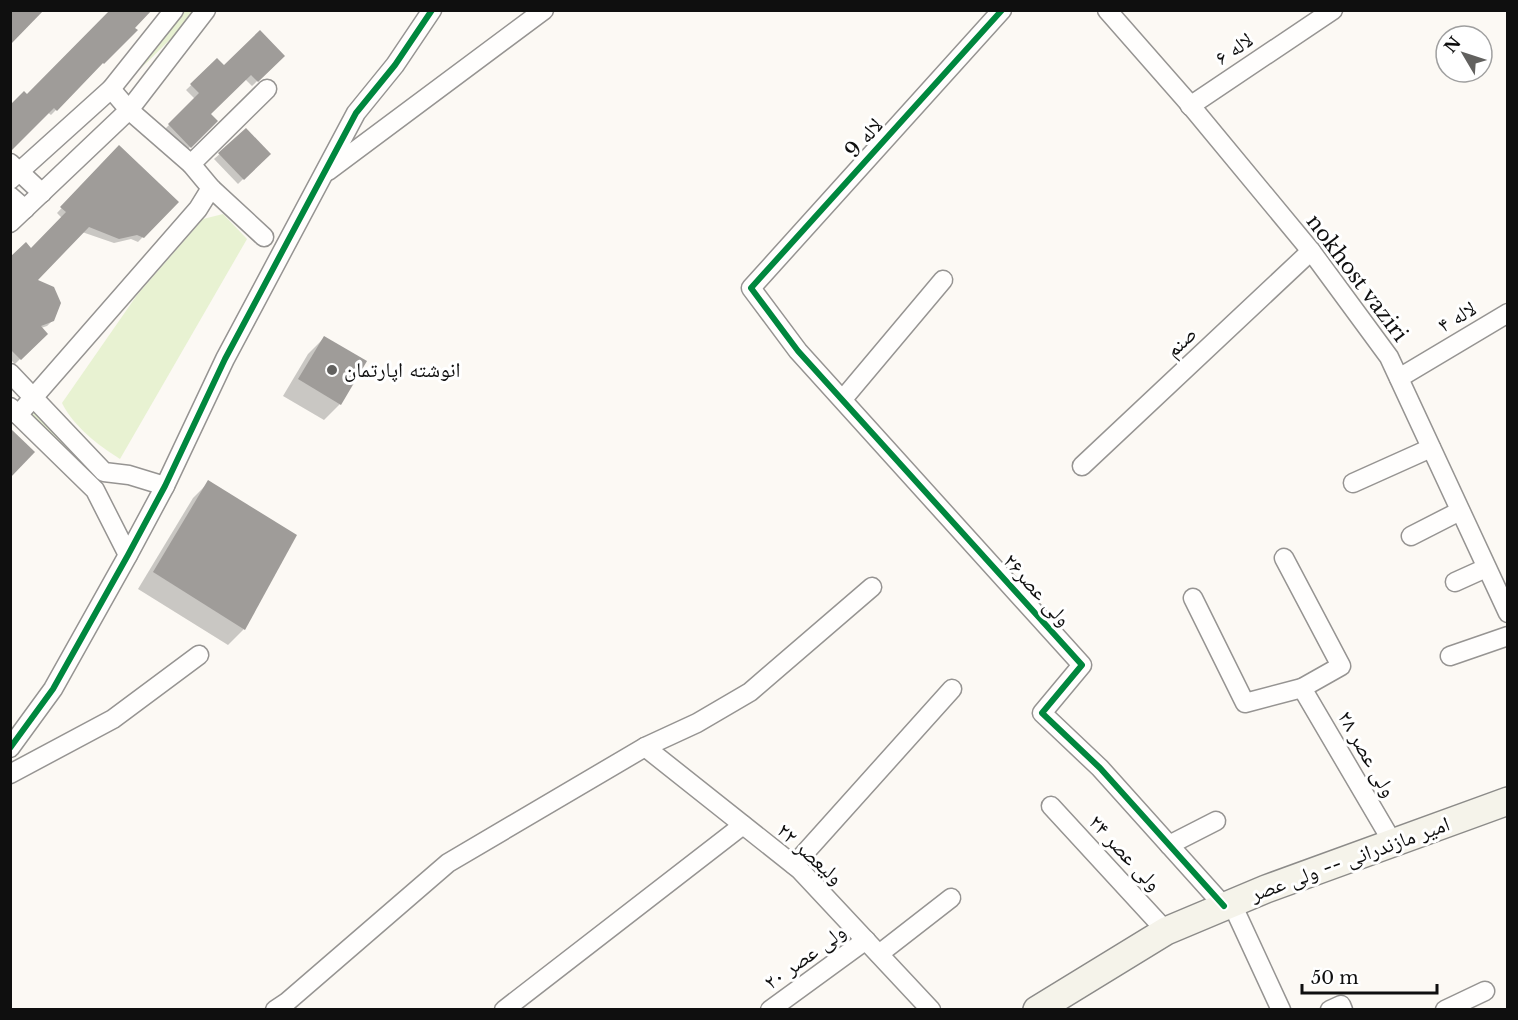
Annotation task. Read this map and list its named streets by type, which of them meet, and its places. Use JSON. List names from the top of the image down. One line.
{"streets":{"main road":["امیر مازندرانی -- ولی عصر"],"street":["لاله ۶","لاله 9","nokhost vaziri","لاله ۴","صنم","ولی عصر۲۶","ولی عصر ۲۸","ولی عصر ۲۴","ولیعصر ۲۲","ولی عصر ۲۰"]},"crossings":[["لاله ۶","nokhost vaziri"],["لاله 9","ولی عصر۲۶"],["nokhost vaziri","لاله ۴"],["nokhost vaziri","صنم"],["ولی عصر۲۶","امیر مازندرانی -- ولی عصر"],["ولی عصر ۲۸","امیر مازندرانی -- ولی عصر"],["ولی عصر ۲۴","امیر مازندرانی -- ولی عصر"],["ولیعصر ۲۲","ولی عصر ۲۰"]],"places":["انوشته اپارتمان"],"scale_bar":"50 m","north":"top left"}
